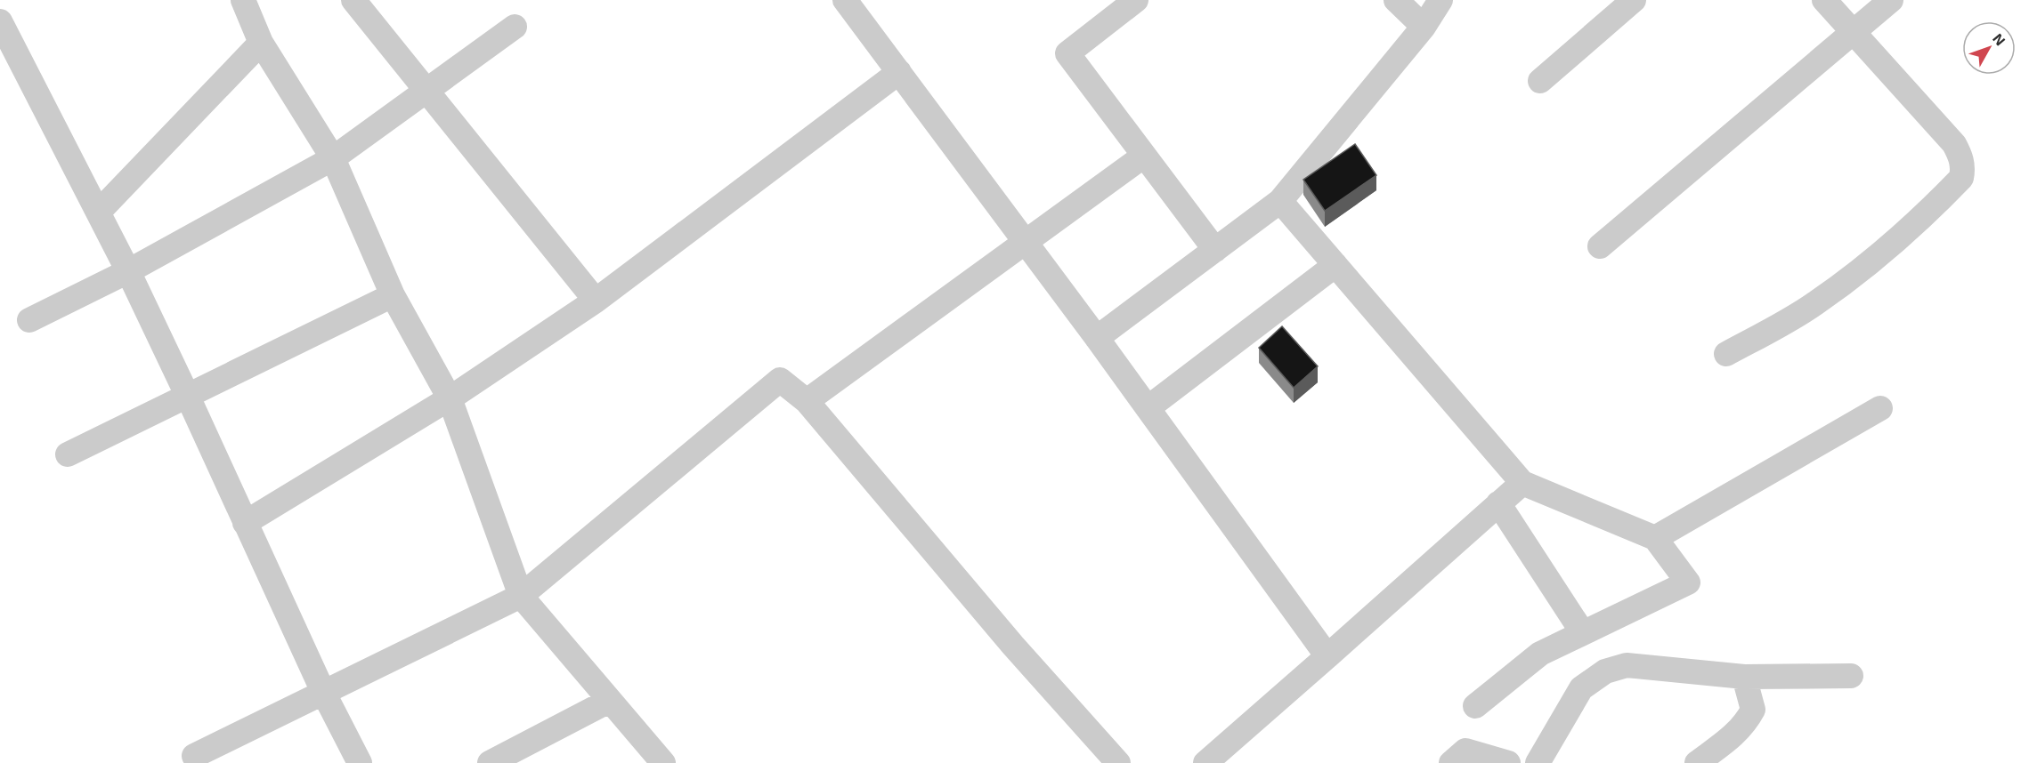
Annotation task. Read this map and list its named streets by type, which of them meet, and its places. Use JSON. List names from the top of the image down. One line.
{"north":"top right"}
